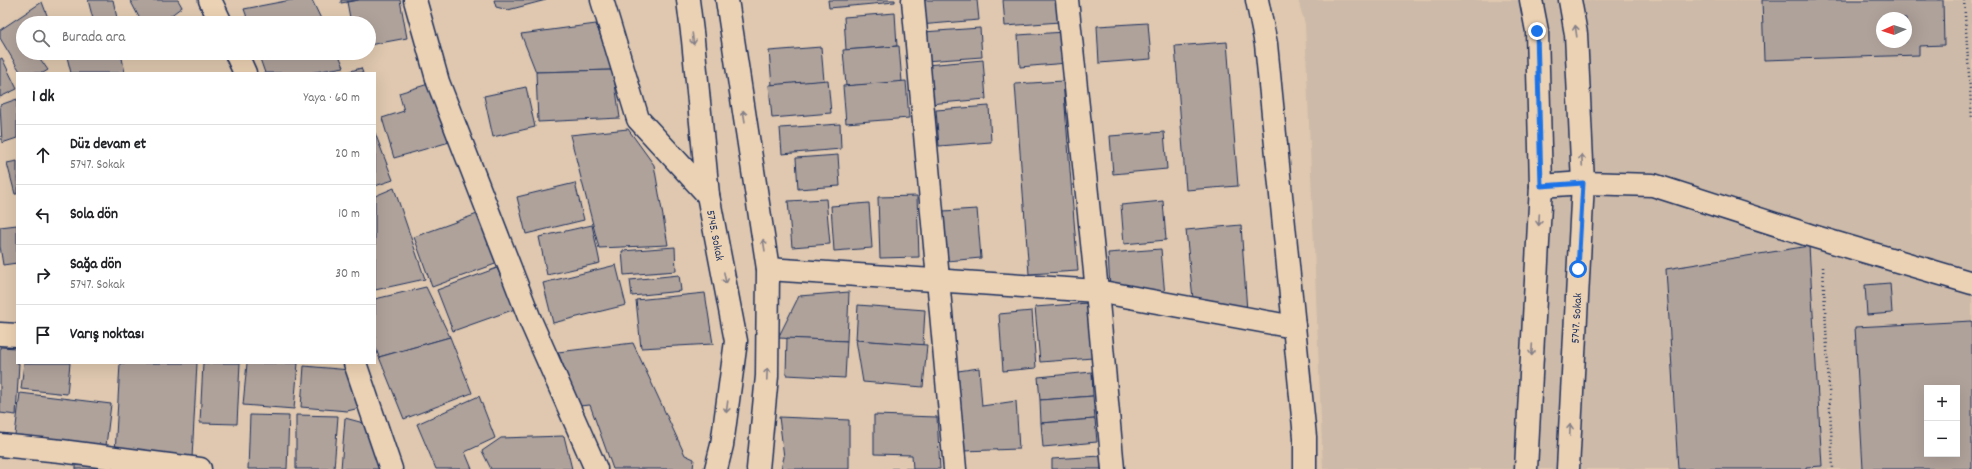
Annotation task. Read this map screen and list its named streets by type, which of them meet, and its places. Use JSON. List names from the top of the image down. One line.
{"streets":{"street":["5745. Sokak","5747. Sokak"]},"north":"left","page":{"search":"Burada ara","heading":["1 dk","Yaya · 60 m"],"list":[["Düz devam et","5747. Sokak","20 m"],["Sola dön","10 m"],["Sağa dön","5747. Sokak","30 m"],"Varış noktası"],"map_buttons":["+","−"]}}
